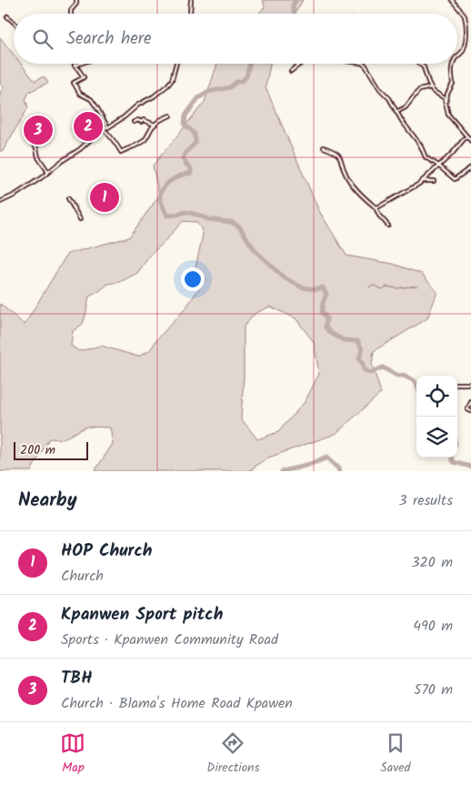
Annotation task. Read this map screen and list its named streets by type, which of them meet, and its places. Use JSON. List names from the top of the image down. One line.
{"scale_bar":"200 m","page":{"search":"Search here","pins":["2","3","1"],"scale":"200 m","heading":["Nearby","3 results"],"list":[{"mark":"1","name":"HOP Church","note":"Church","value":"320 m"},{"mark":"2","name":"Kpanwen Sport pitch","note":"Sports · Kpanwen Community Road","value":"490 m"},{"mark":"3","name":"TBH","note":"Church · Blama's Home Road Kpawen","value":"570 m"}],"nav":["Map","Directions","Saved"]}}
